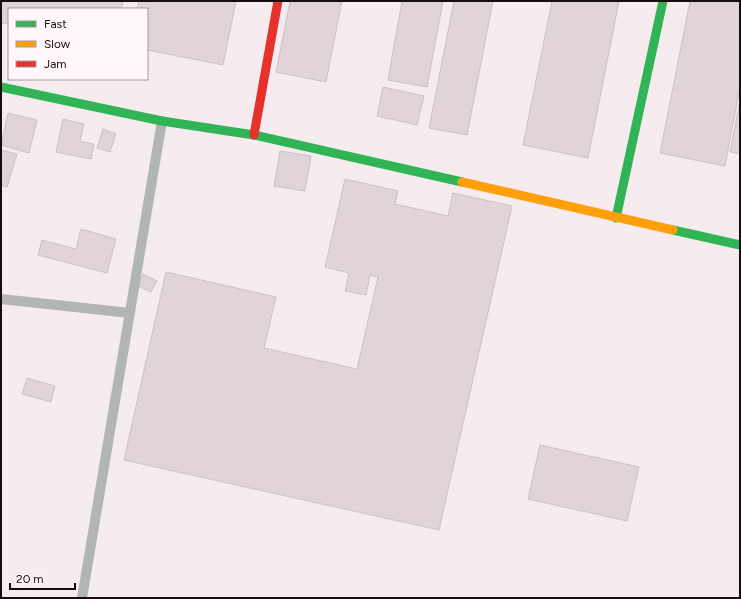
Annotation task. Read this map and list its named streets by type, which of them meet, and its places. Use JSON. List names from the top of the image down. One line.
{"legend":["Fast","Slow","Jam"],"scale_bar":"20 m"}
